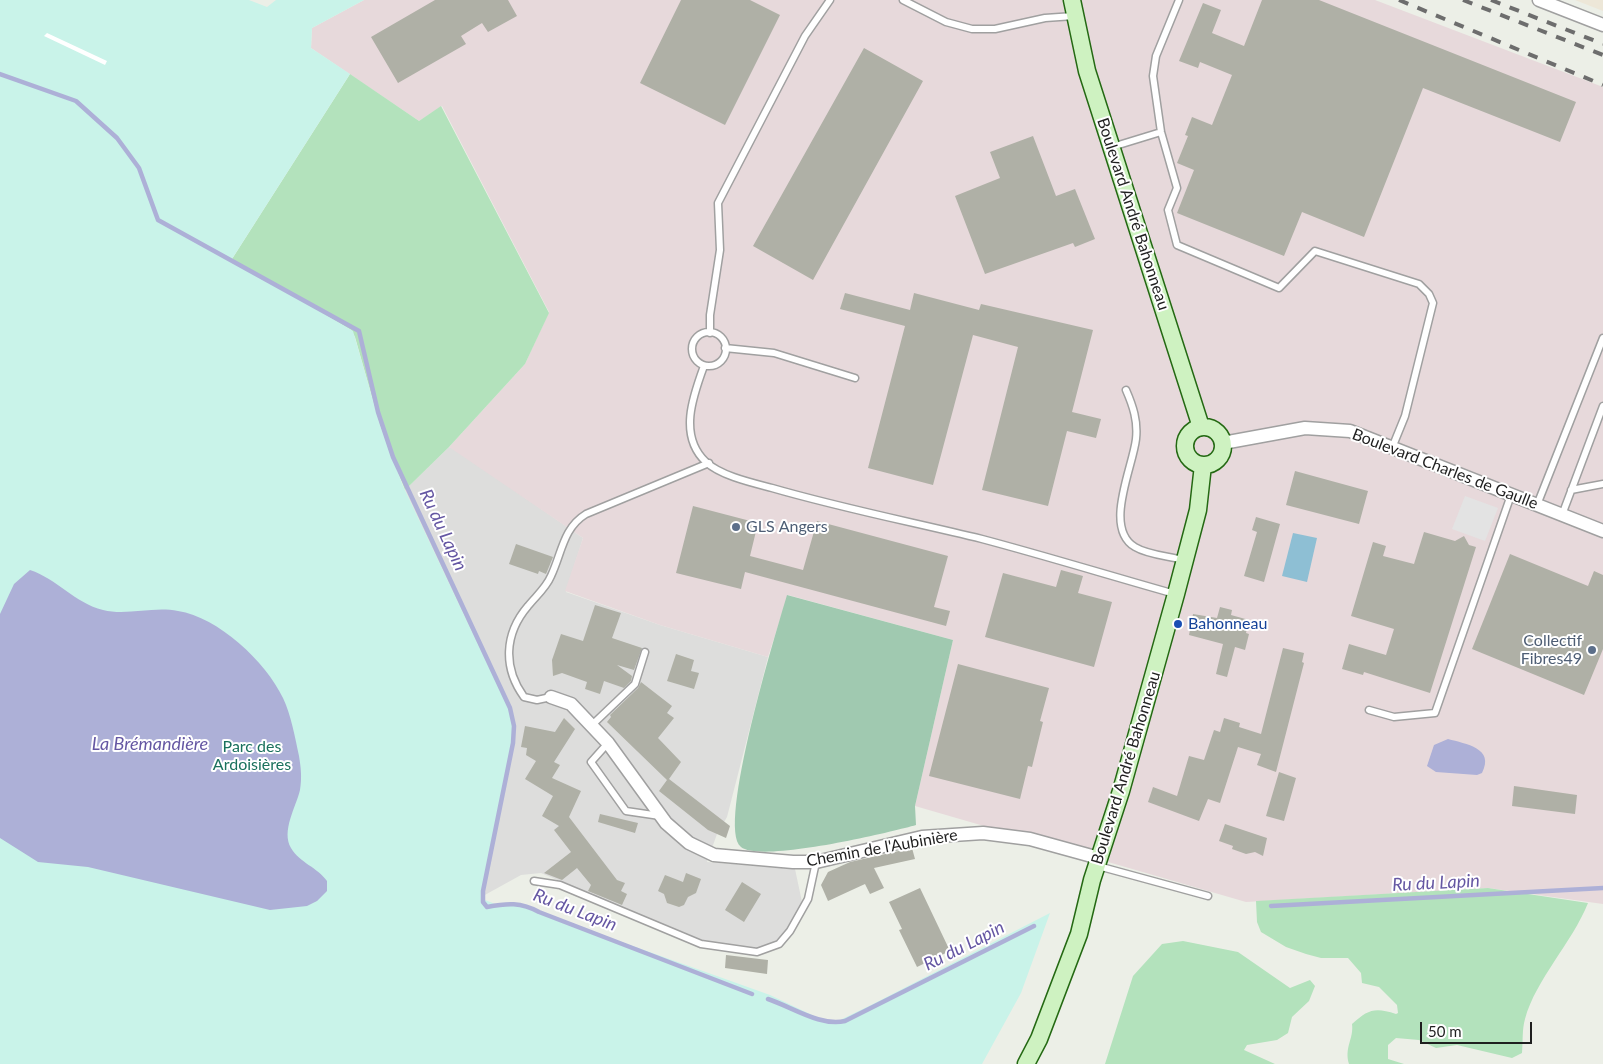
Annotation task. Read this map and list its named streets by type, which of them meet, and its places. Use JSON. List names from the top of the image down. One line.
{"streets":{"street":["Boulevard André Bahonneau","Boulevard Charles de Gaulle","Chemin de l'Aubinière"]},"crossings":[["Boulevard André Bahonneau","Boulevard Charles de Gaulle"],["Boulevard André Bahonneau","Chemin de l'Aubinière"]],"water":["Ru du Lapin","La Brémandière"],"parks":["Parc des Ardoisières"],"places":["GLS Angers","Bahonneau","Collectif Fibres49"],"scale_bar":"50 m"}
